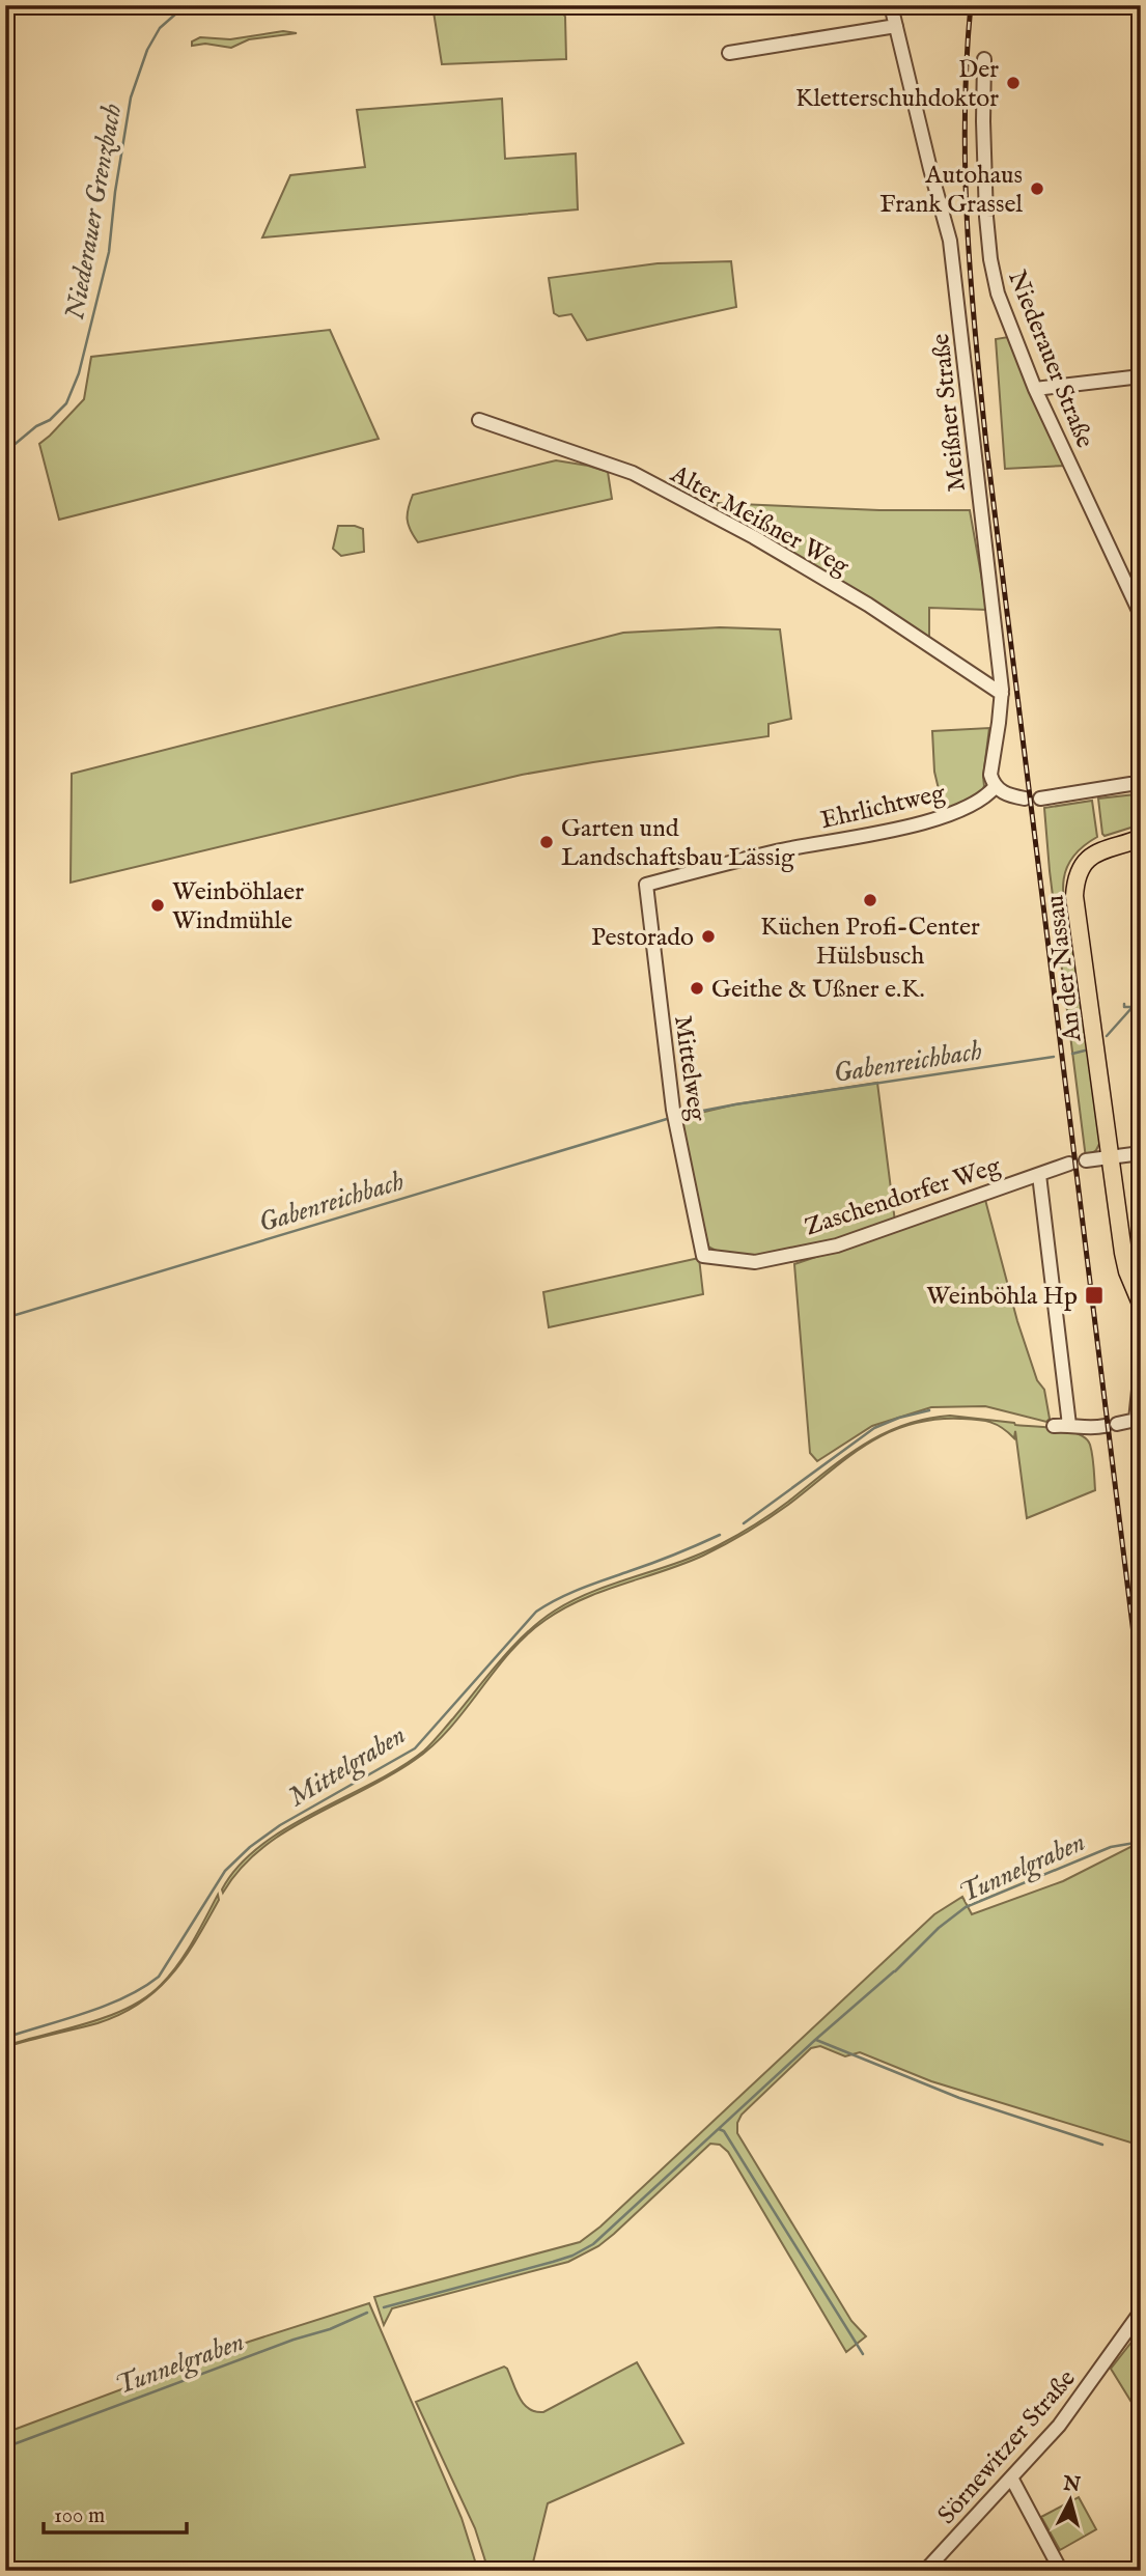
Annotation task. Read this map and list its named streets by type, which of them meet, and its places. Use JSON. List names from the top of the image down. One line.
{"streets":{"main road":["An der Nassau"],"street":["Niederauer Straße","Meißner Straße","Alter Meißner Weg","Ehrlichtweg","Mittelweg","Zaschendorfer Weg","Sörnewitzer Straße"]},"crossings":[["Meißner Straße","Alter Meißner Weg"],["Meißner Straße","Ehrlichtweg"],["Ehrlichtweg","Mittelweg"],["Mittelweg","Zaschendorfer Weg"]],"water":["Niederauer Grenzbach","Gabenreichbach","Mittelgraben","Tunnelgraben"],"places":{"other":["Der Kletterschuhdoktor","Autohaus Frank Grassel","Garten und Landschaftsbau Lässig","Küchen Profi-Center Hülsbusch","Weinböhlaer Windmühle","Pestorado","Geithe & Ußner e.K."],"transit":["Weinböhla Hp"]},"scale_bar":"100 m","north":"top"}
